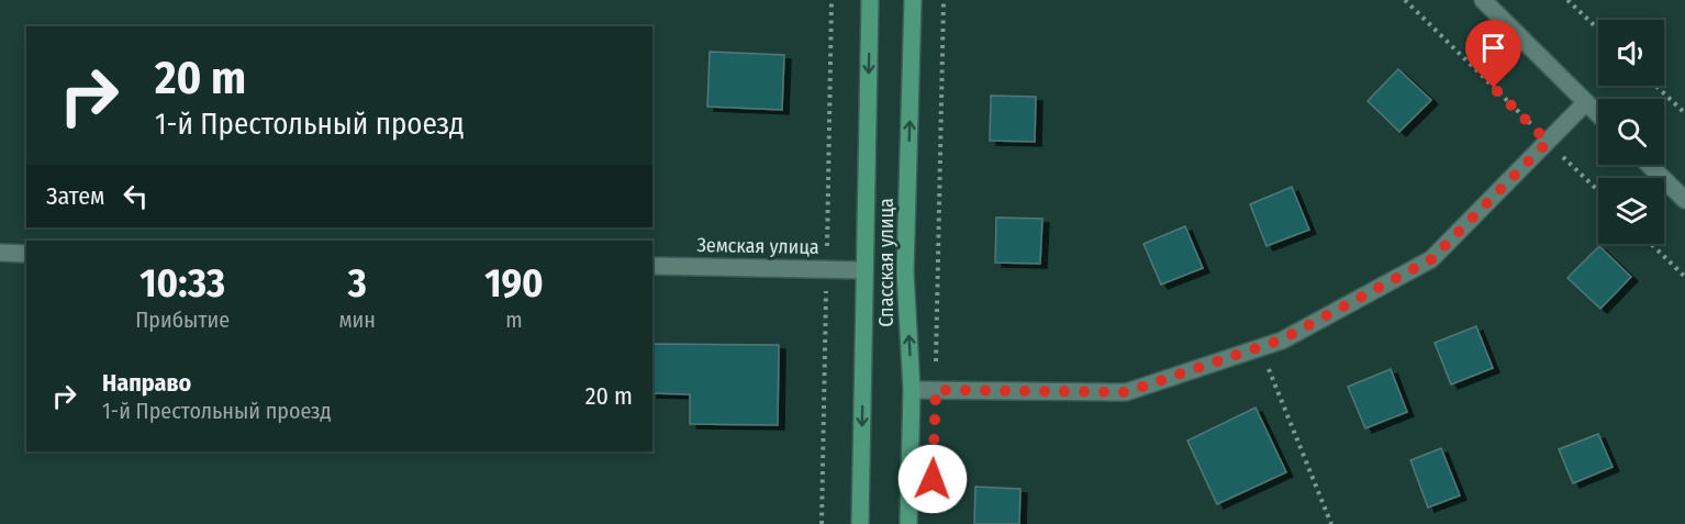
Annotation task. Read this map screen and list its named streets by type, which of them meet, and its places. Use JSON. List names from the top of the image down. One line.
{"streets":{"street":["Земская улица","Спасская улица"]},"crossings":[["Земская улица","Спасская улица"]],"page":{"turn":["20 m","1-й Престольный проезд"],"then":"Затем","eta":["10:33","Прибытие","3","мин","190","m"],"list":[{"name":"Направо","note":"1-й Престольный проезд","value":"20 m"}]}}
